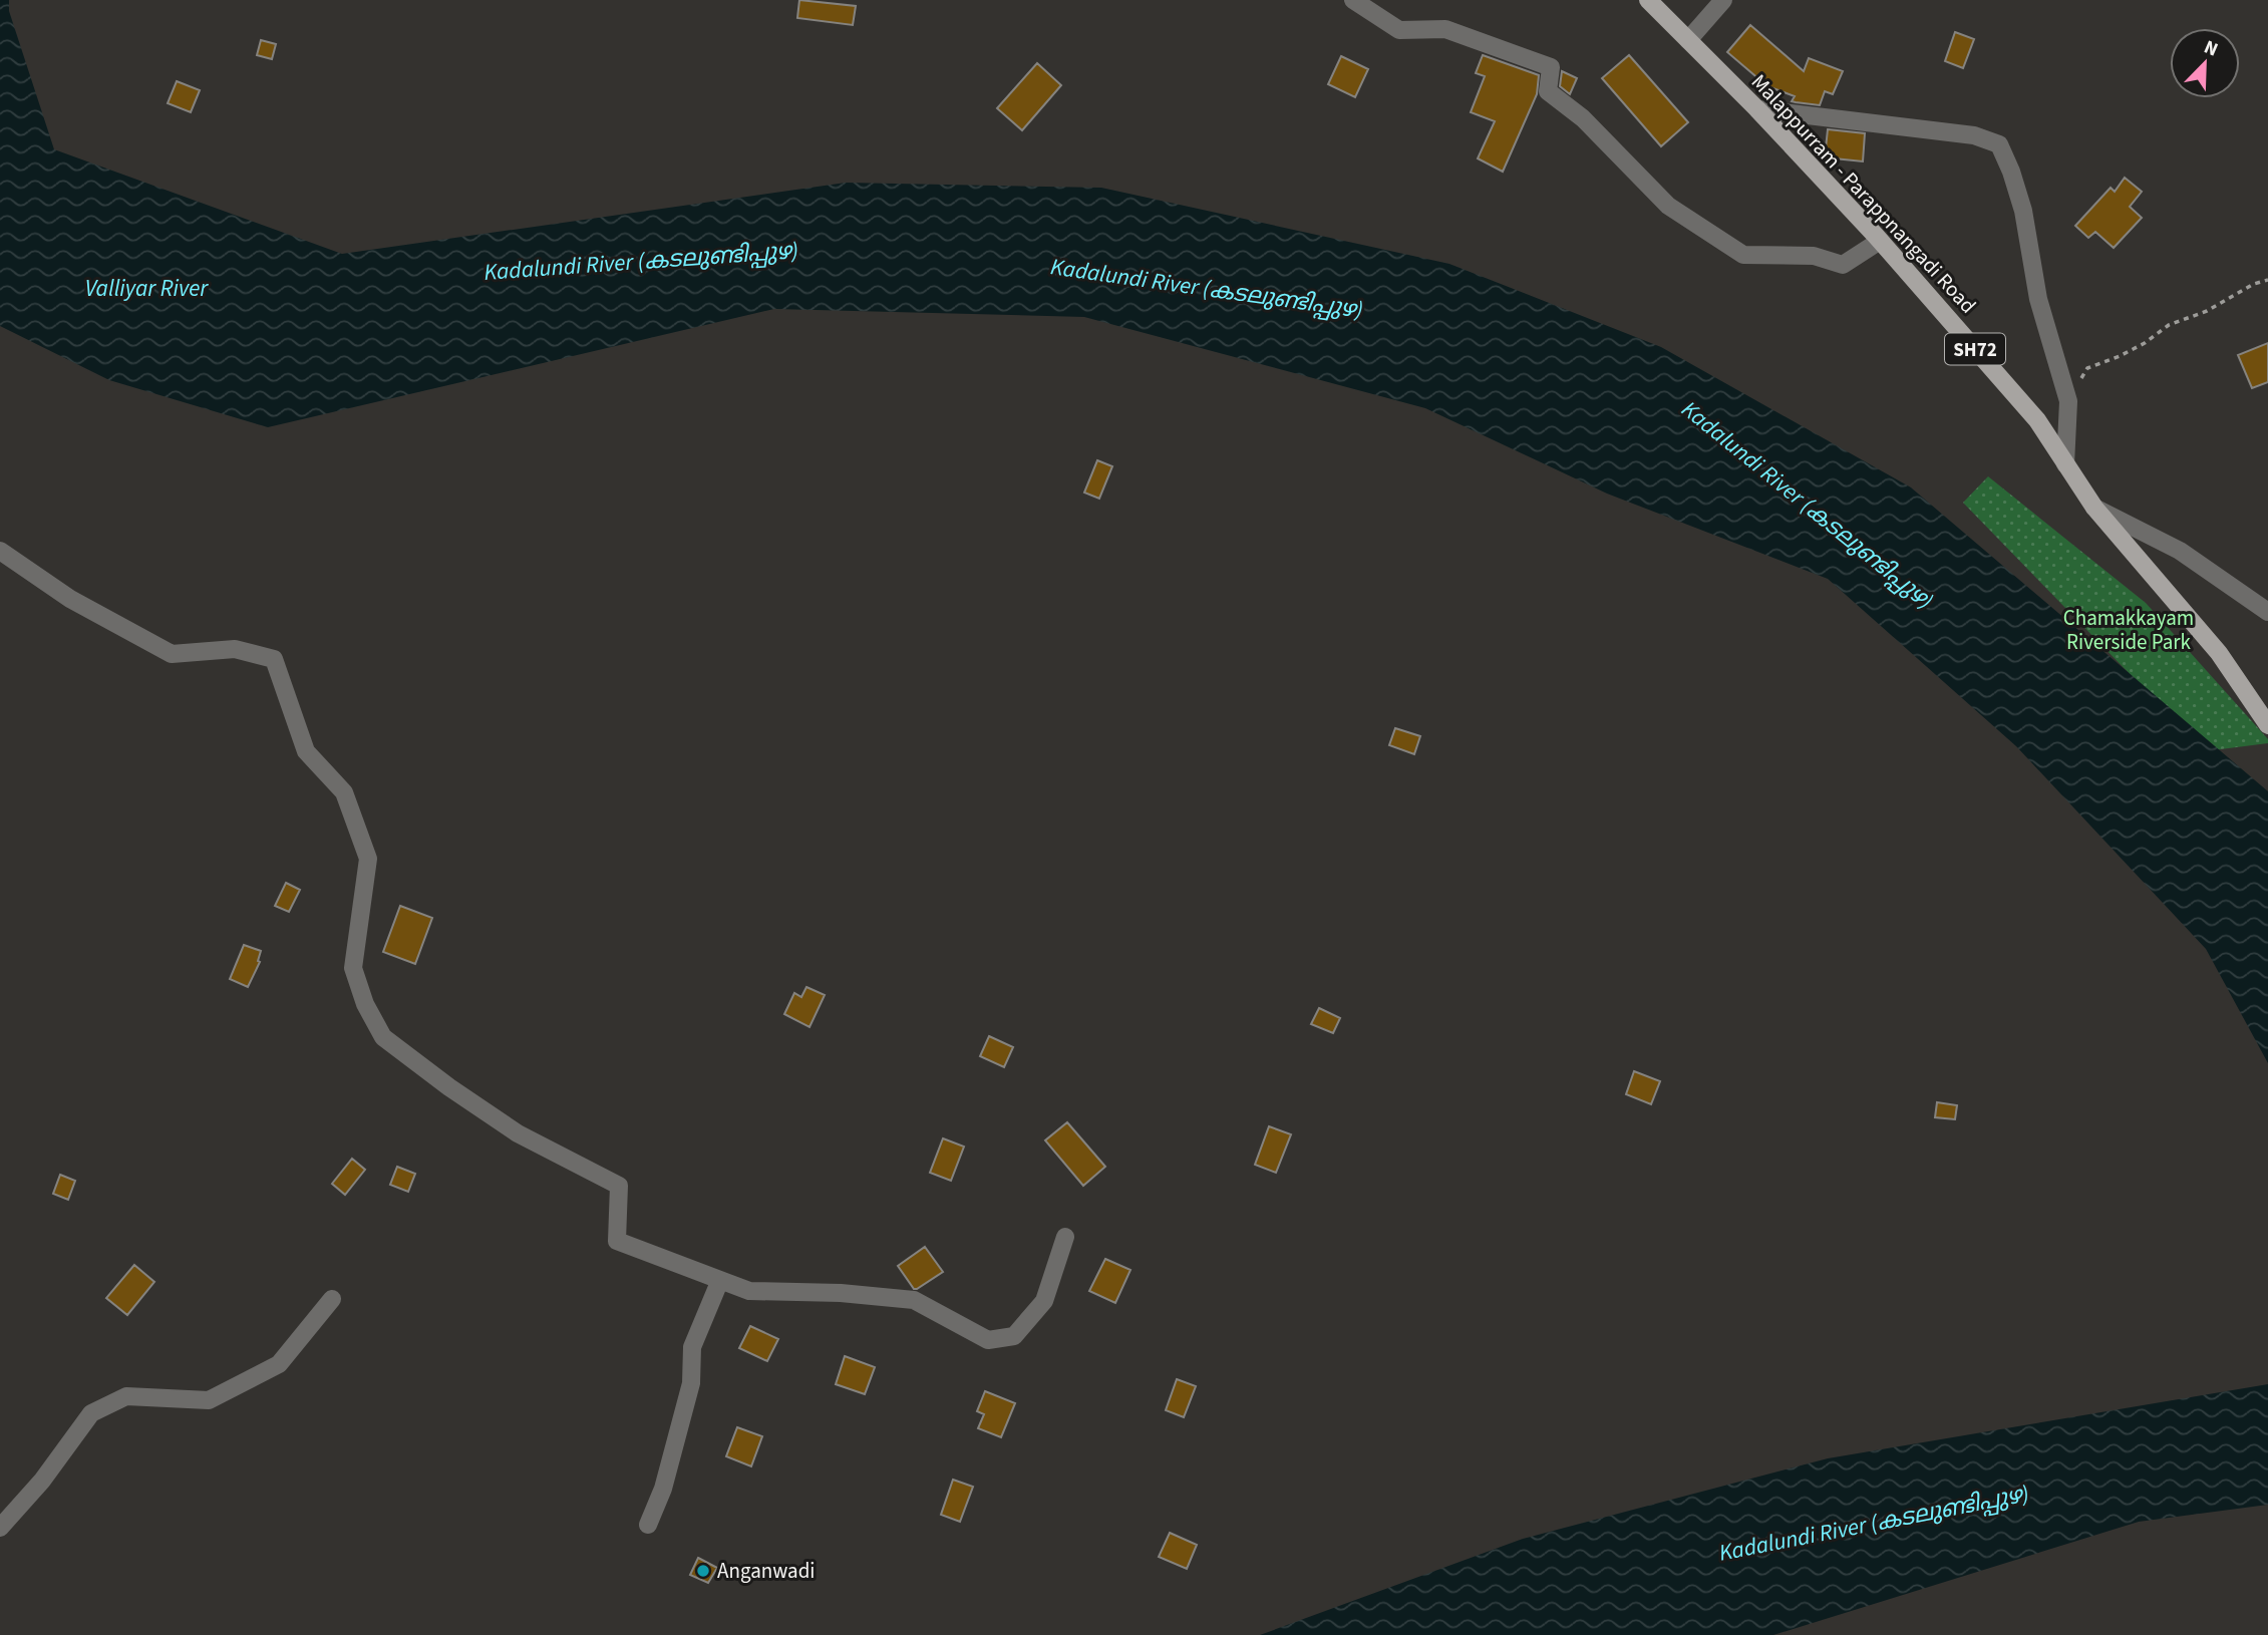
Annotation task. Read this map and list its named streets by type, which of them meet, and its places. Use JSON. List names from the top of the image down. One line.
{"streets":{"main road":["Malappurram - Parappnangadi Road","SH72"]},"water":["Kadalundi River (കടലുണ്ടിപ്പുഴ)","Valliyar River"],"parks":["Chamakkayam Riverside Park"],"places":["Anganwadi"],"north":"top right"}
